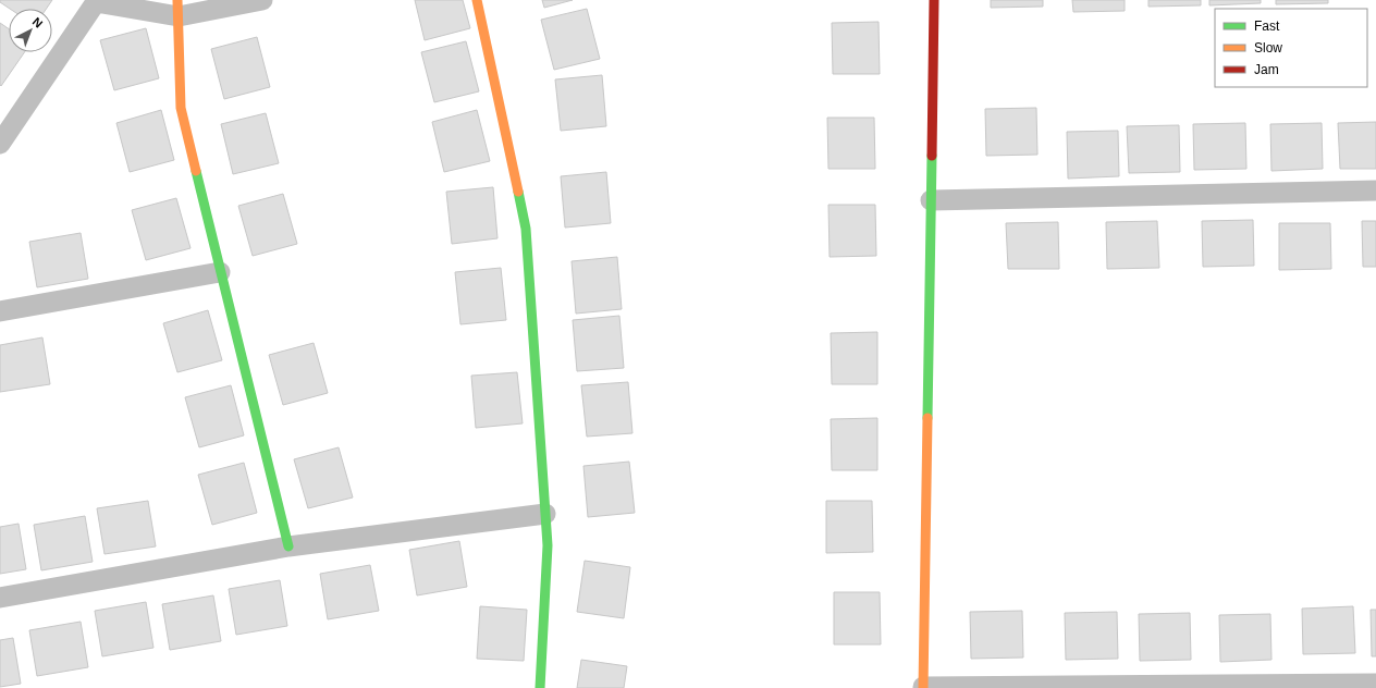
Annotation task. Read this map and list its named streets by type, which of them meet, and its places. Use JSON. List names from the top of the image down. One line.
{"legend":["Fast","Slow","Jam"],"north":"top right"}
